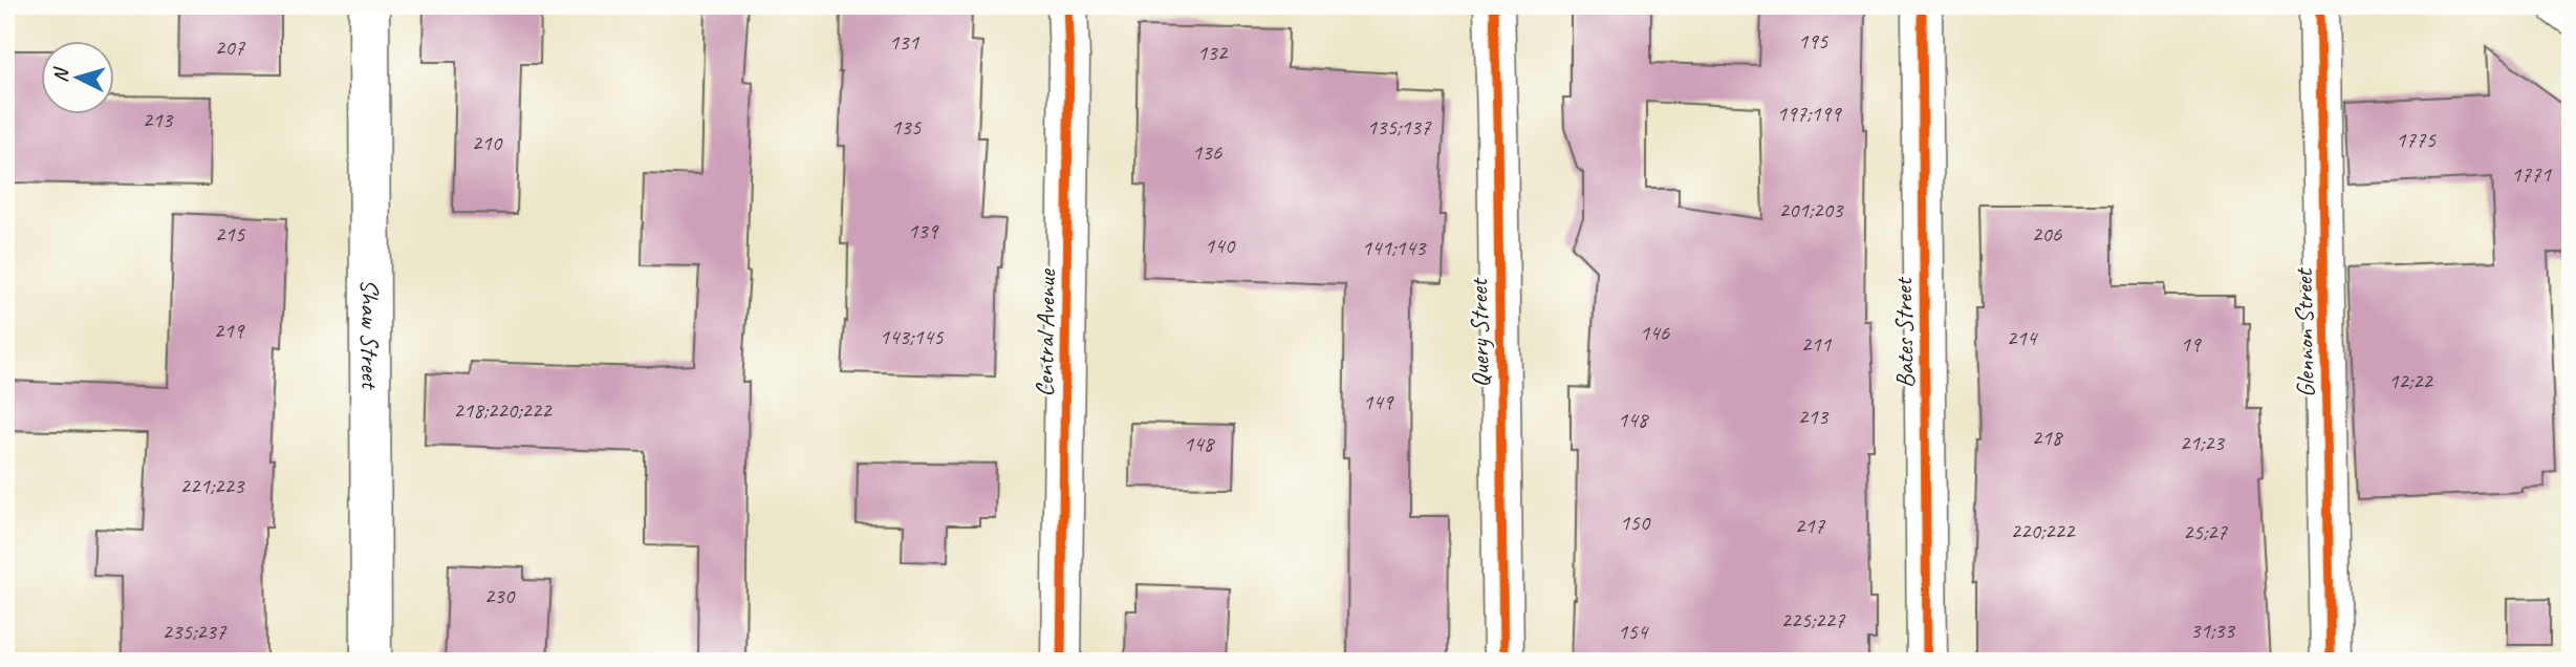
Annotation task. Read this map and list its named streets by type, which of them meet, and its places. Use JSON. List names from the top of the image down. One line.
{"streets":{"street":["Shaw Street","Central Avenue","Query Street","Bates Street","Glennon Street"]},"house_numbers":["195","131","207","132","197;199","213","135","135;137","1775","210","136","1771","201;203","139","215","206","140","141;143","219","146","143;145","214","211","19","12;22","149","218;220;222","213","148","218","21;23","148","221;223","150","217","220;222","25;27","230","225;227","31;33","235;237","154"],"north":"left"}
